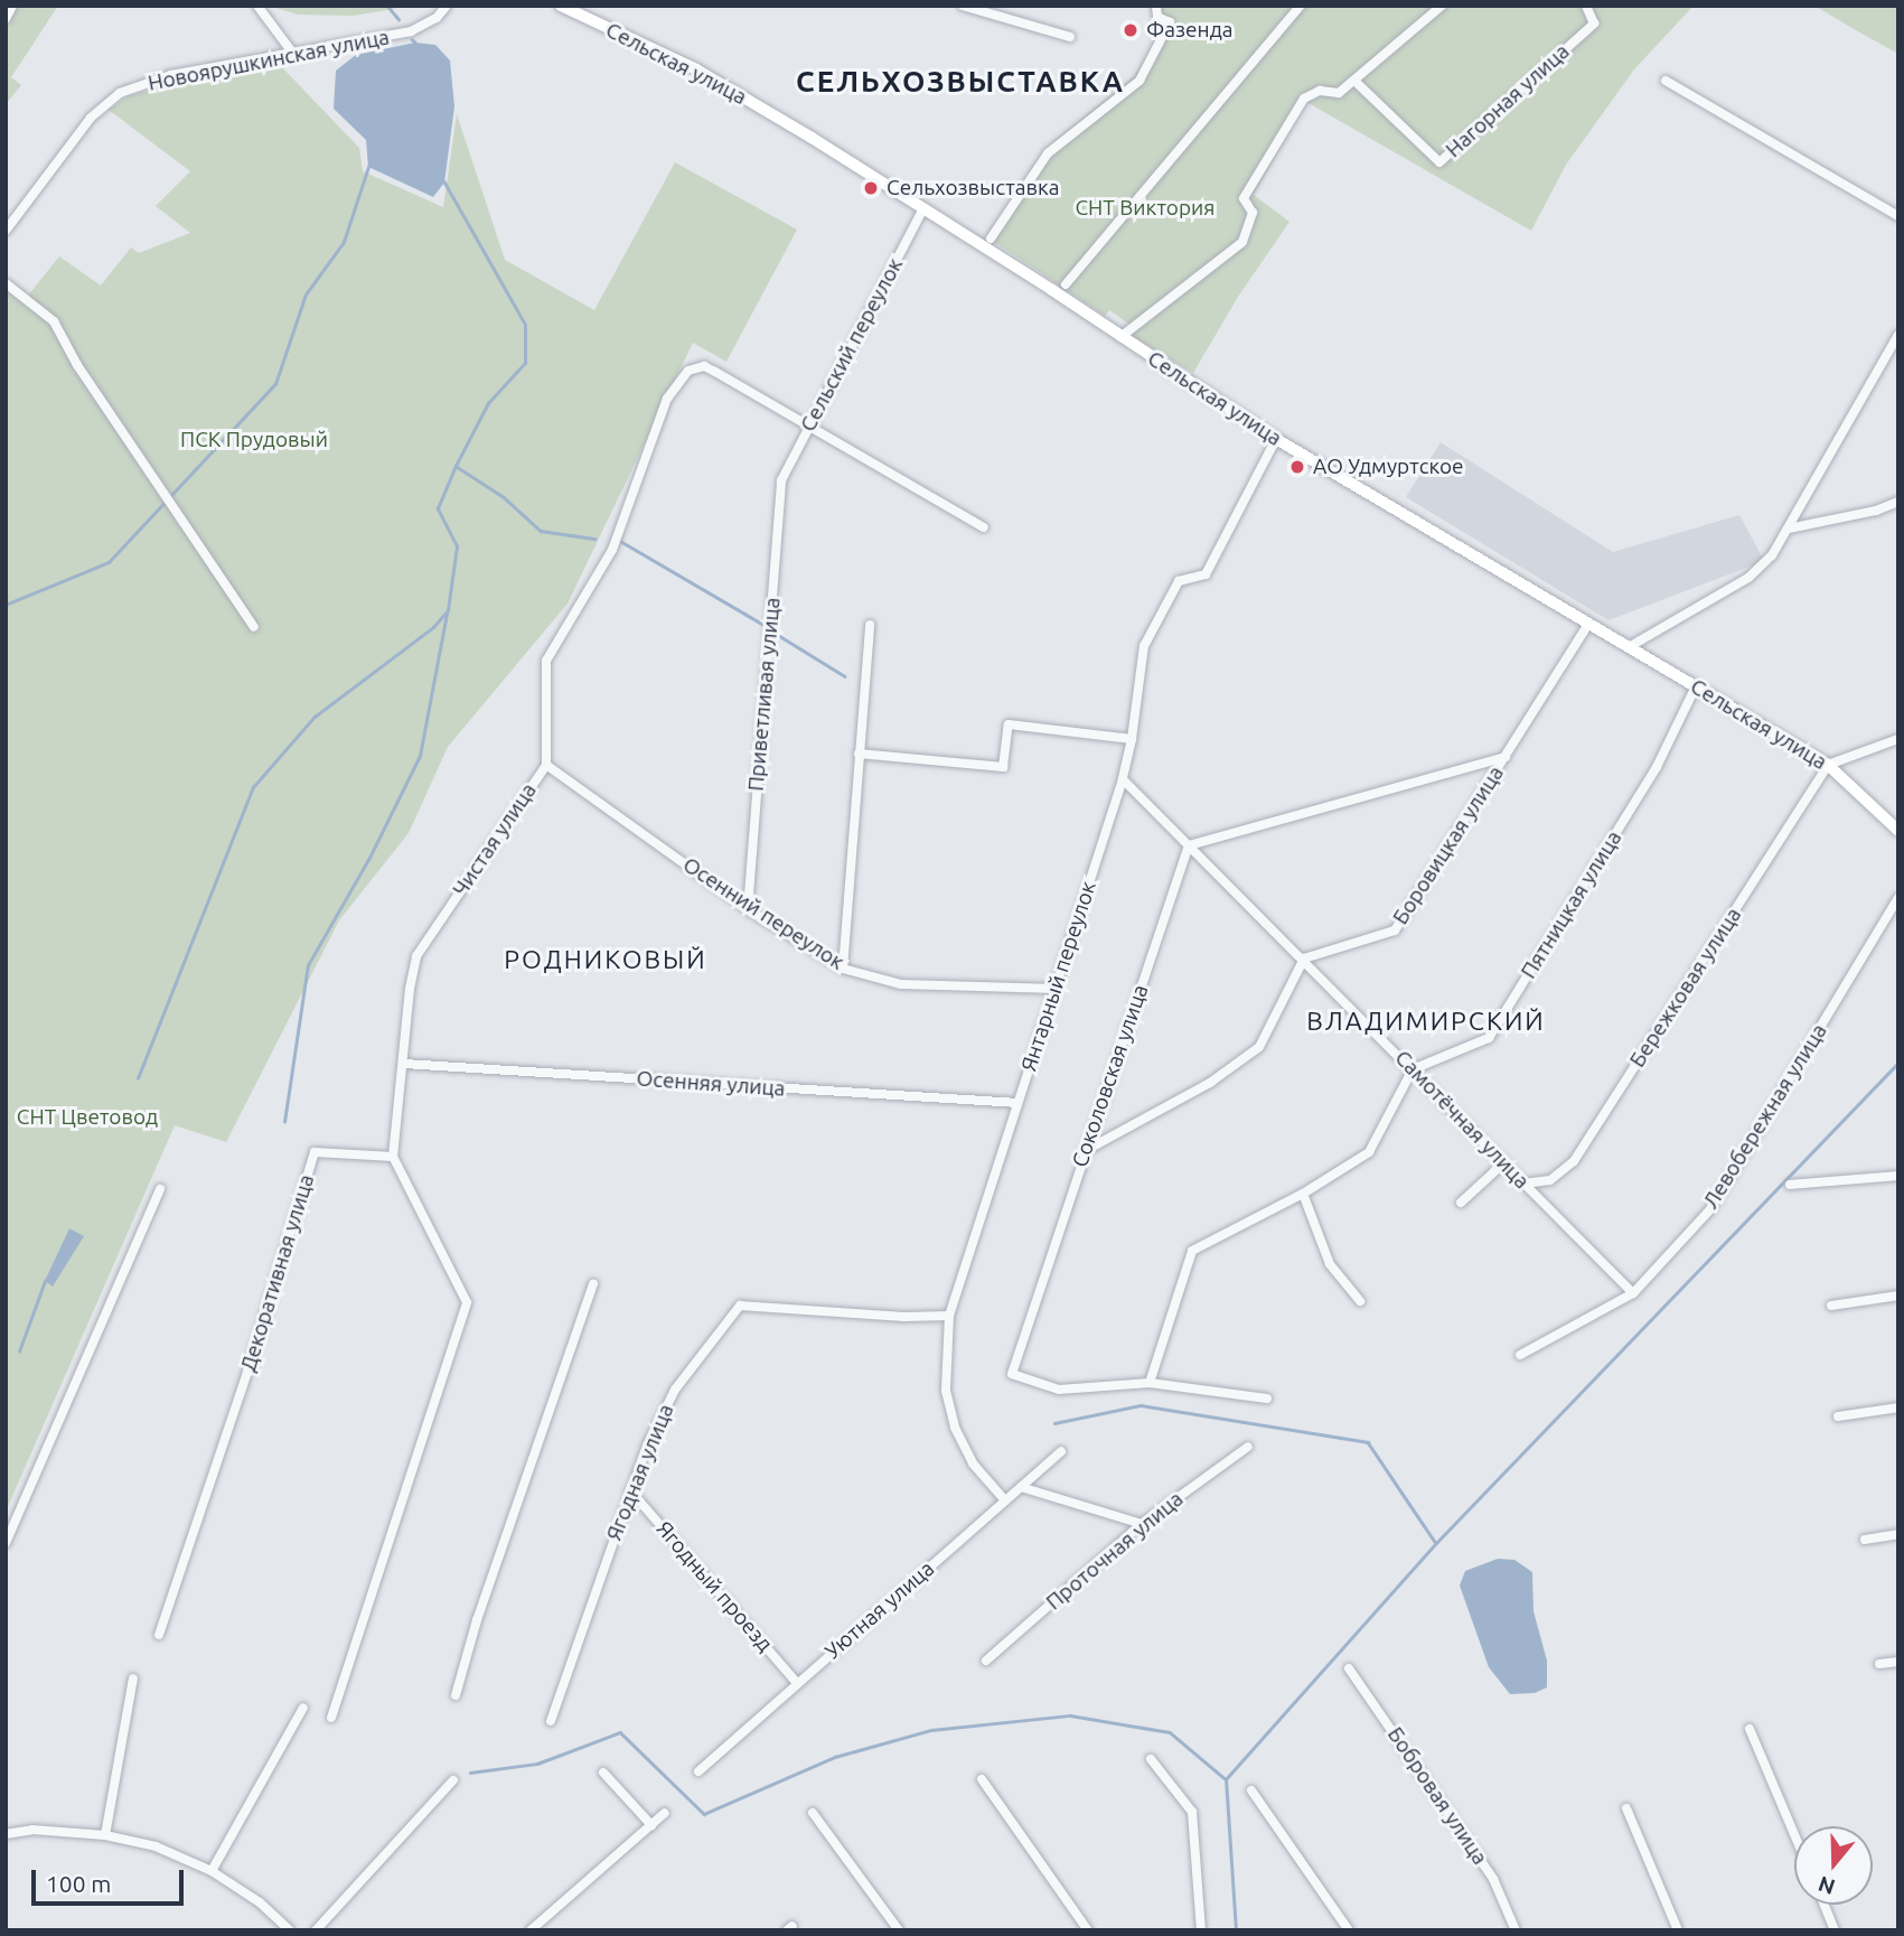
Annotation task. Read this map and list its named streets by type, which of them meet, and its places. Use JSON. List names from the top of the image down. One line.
{"streets":{"street":["Новоярушкинская улица","Сельская улица","Нагорная улица","Сельский переулок","Приветливая улица","Чистая улица","Боровицкая улица","Пятницкая улица","Осенний переулок","Янтарный переулок","Бережковая улица","Соколовская улица","Осенняя улица","Левобережная улица","Самотёчная улица","Декоративная улица","Ягодная улица","Проточная улица","Ягодный проезд","Уютная улица","Бобровая улица"]},"crossings":[["Сельская улица","Сельский переулок"],["Сельская улица","Боровицкая улица"],["Сельская улица","Пятницкая улица"],["Сельская улица","Янтарный переулок"],["Сельская улица","Бережковая улица"],["Сельский переулок","Приветливая улица"],["Сельский переулок","Чистая улица"],["Приветливая улица","Осенний переулок"],["Чистая улица","Осенний переулок"],["Чистая улица","Осенняя улица"],["Чистая улица","Декоративная улица"],["Боровицкая улица","Самотёчная улица"],["Пятницкая улица","Самотёчная улица"],["Осенний переулок","Янтарный переулок"],["Янтарный переулок","Осенняя улица"],["Янтарный переулок","Самотёчная улица"],["Янтарный переулок","Ягодная улица"],["Янтарный переулок","Уютная улица"],["Бережковая улица","Самотёчная улица"],["Соколовская улица","Самотёчная улица"],["Левобережная улица","Самотёчная улица"],["Ягодная улица","Ягодный проезд"],["Ягодный проезд","Уютная улица"]],"districts":["СЕЛЬХОЗВЫСТАВКА","РОДНИКОВЫЙ","ВЛАДИМИРСКИЙ"],"parks":["СНТ Виктория","ПСК Прудовый","СНТ Цветовод"],"places":["Фазенда","Сельхозвыставка","АО Удмуртское"],"scale_bar":"100 m","north":"bottom"}
